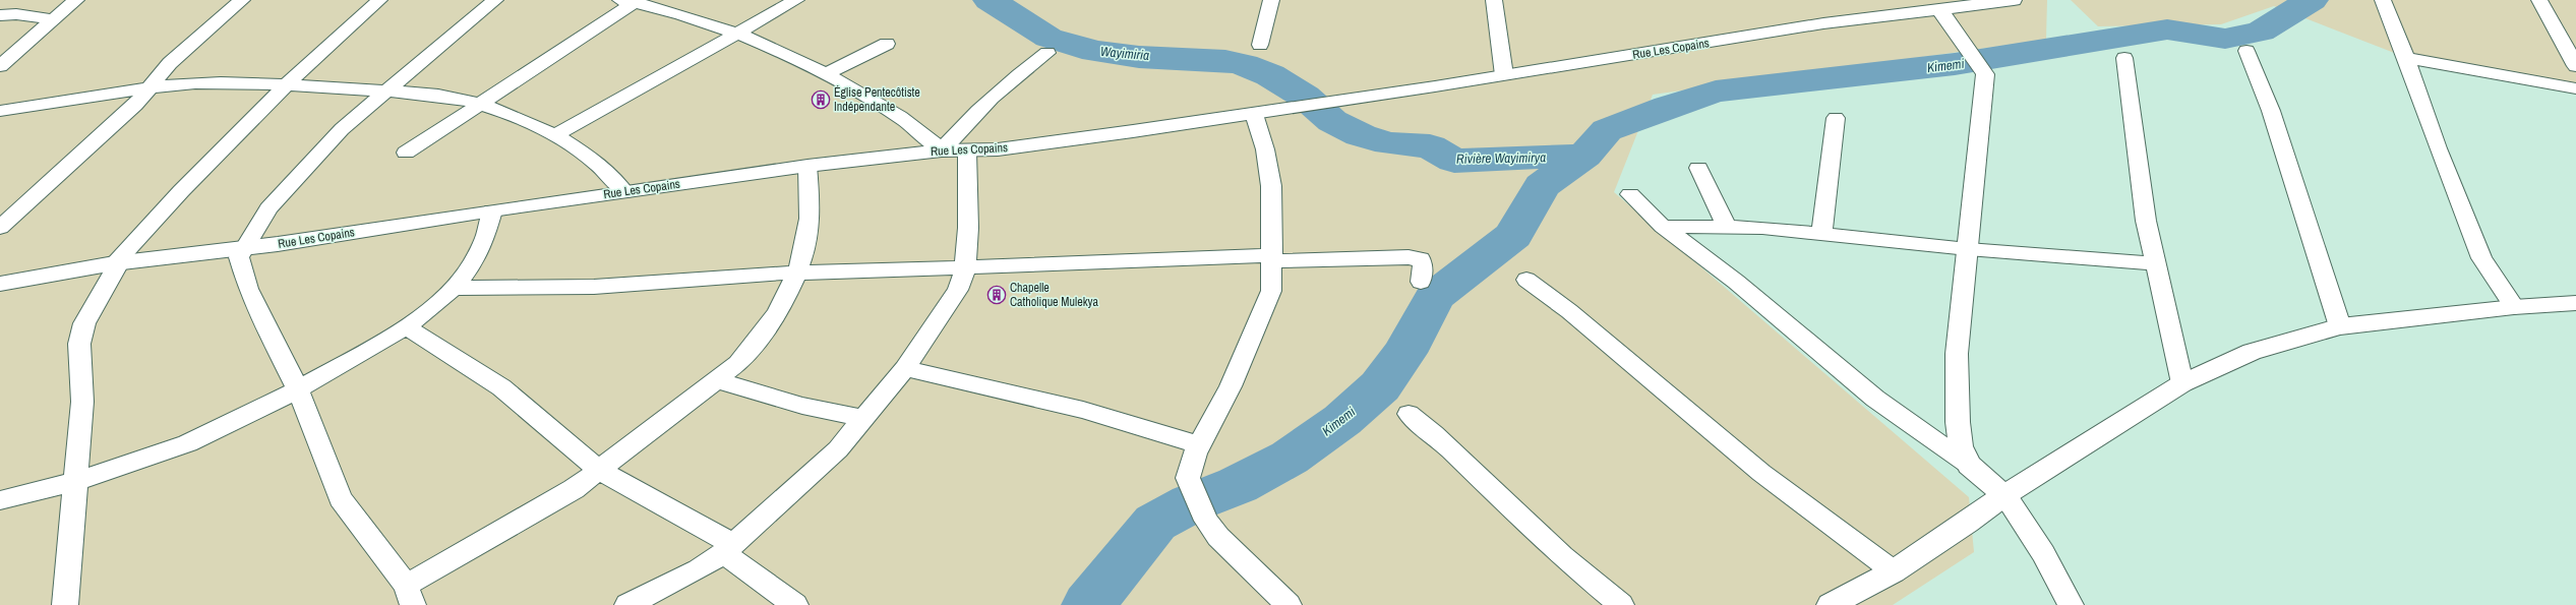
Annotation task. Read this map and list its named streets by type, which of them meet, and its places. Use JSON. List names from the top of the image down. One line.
{"streets":{"street":["Rue Les Copains"]},"water":["Wayimiria","Kimemi","Rivière Wayimirya"],"places":{"building":["Église Pentecôtiste Indépendante","Chapelle Catholique Mulekya"]}}
